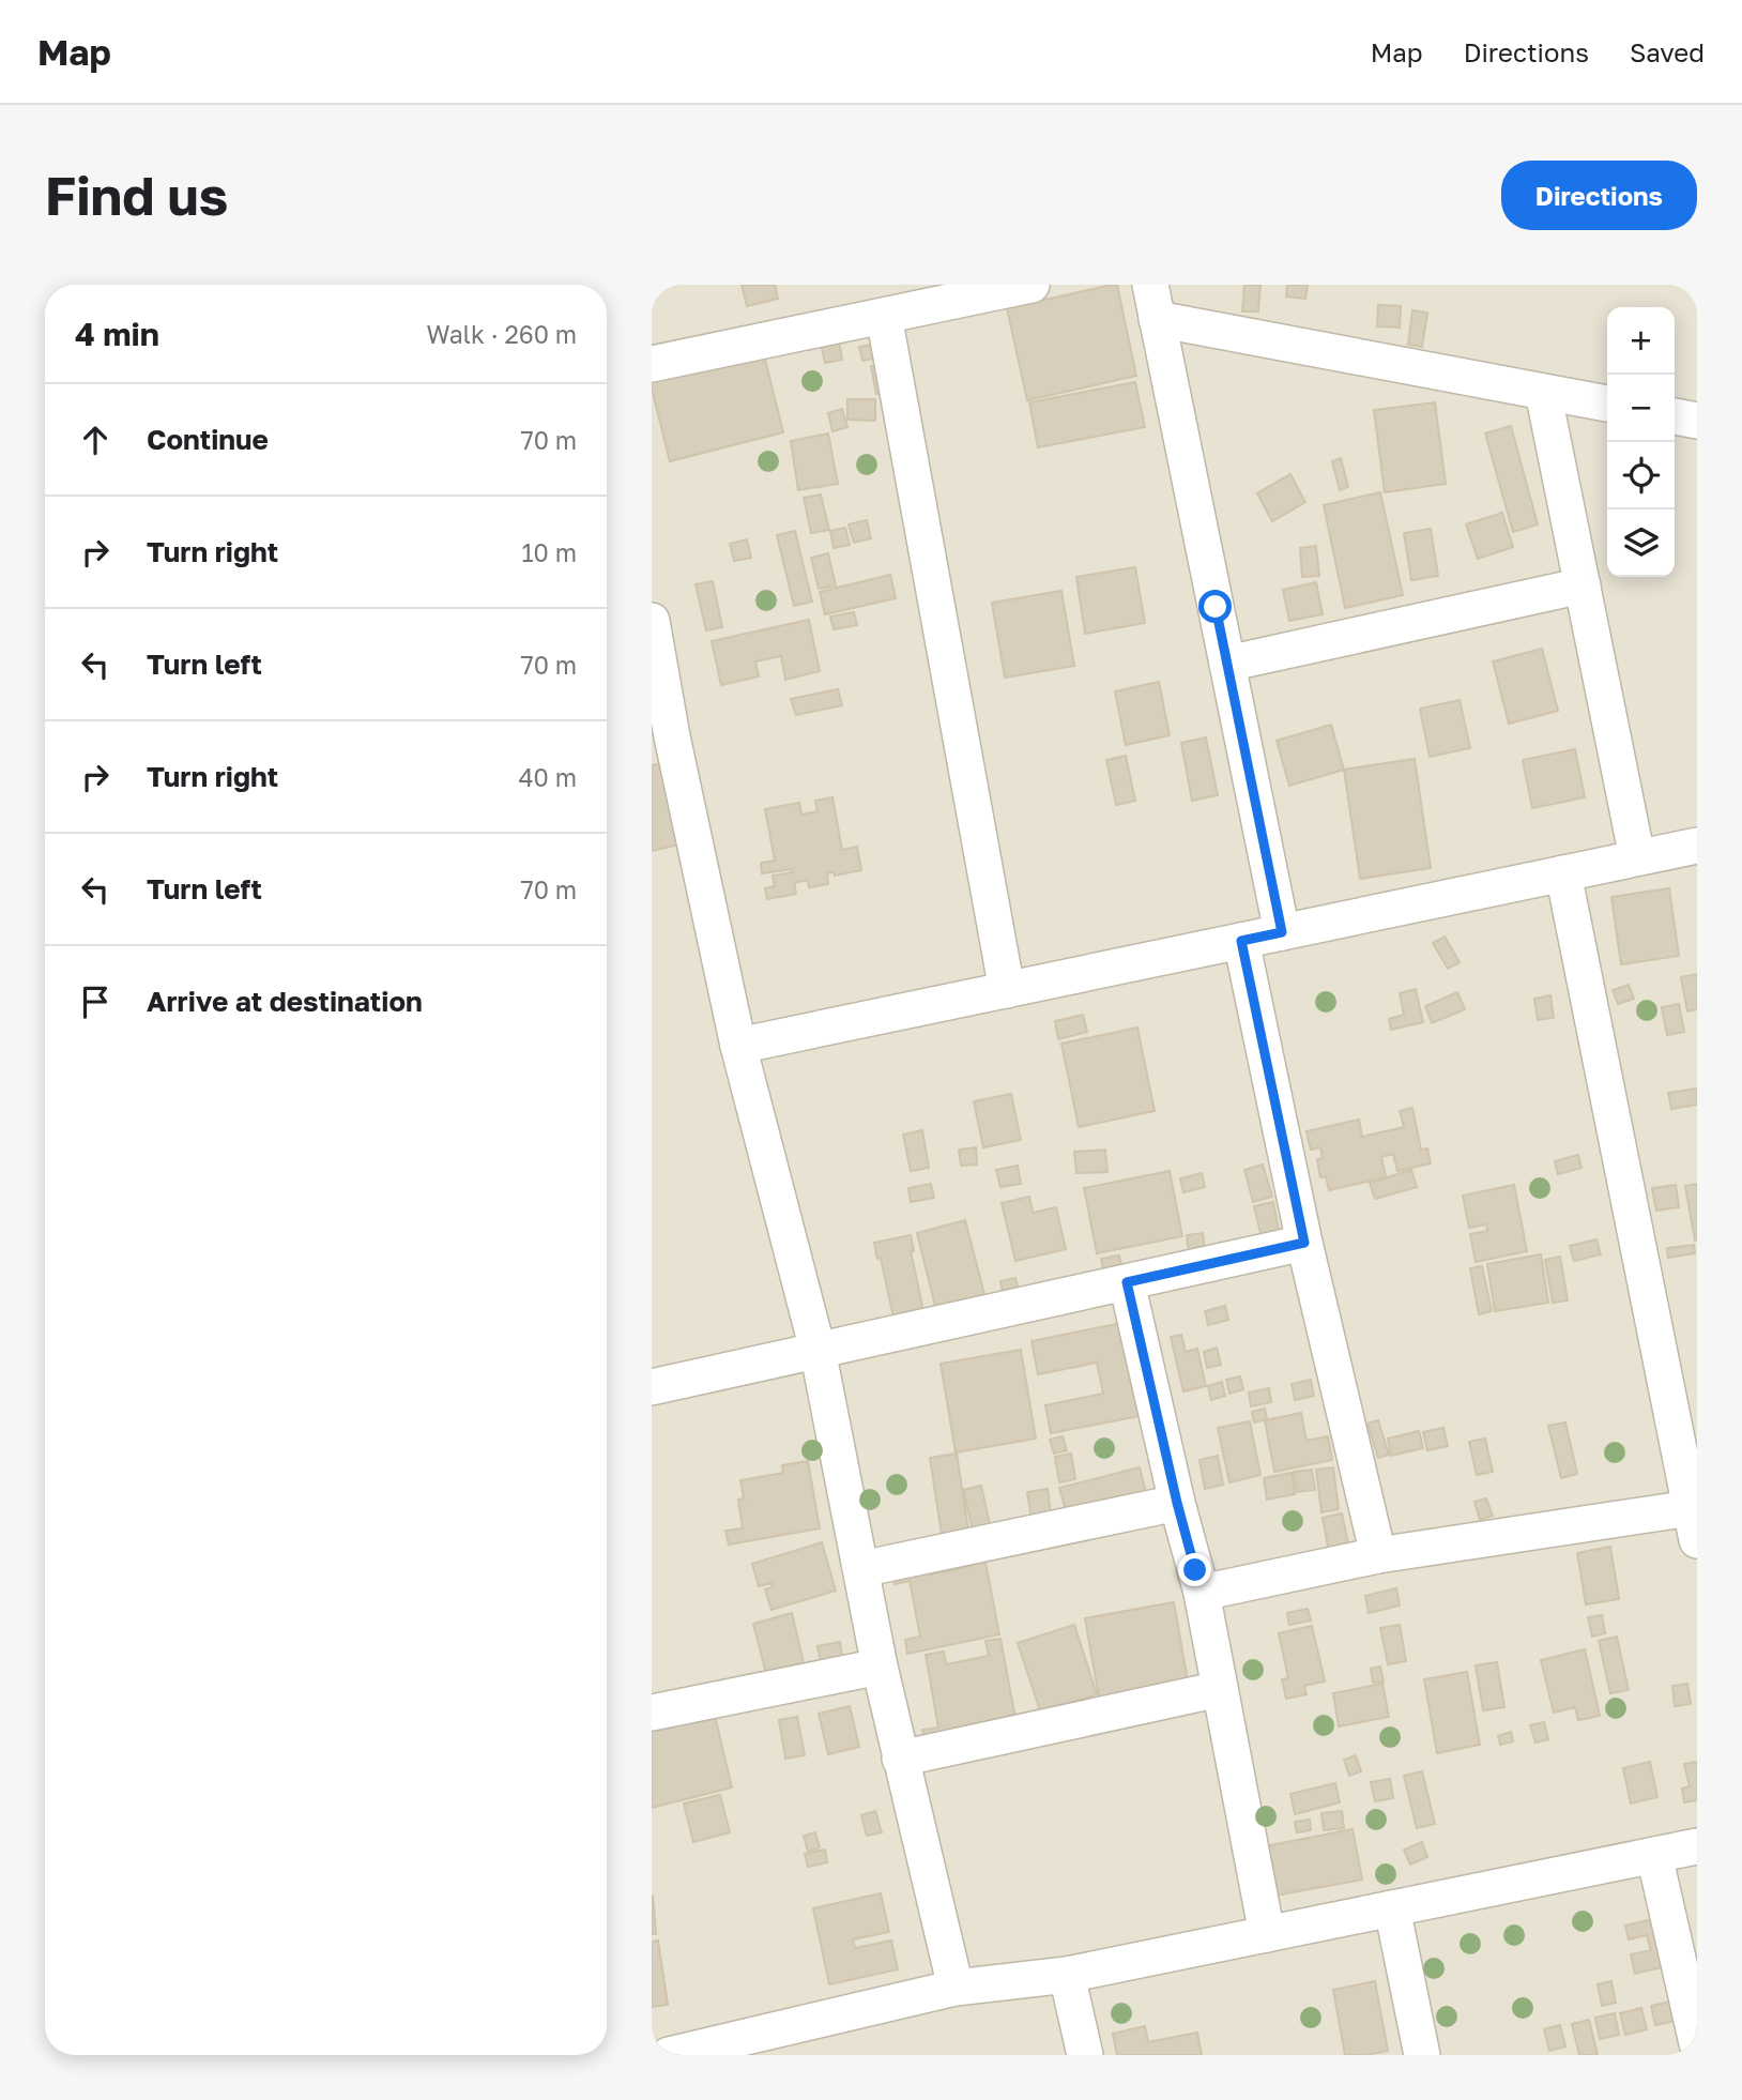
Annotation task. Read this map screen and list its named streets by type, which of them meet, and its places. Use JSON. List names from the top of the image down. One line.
{"page":{"header":"Map","nav":["Map","Directions","Saved"],"buttons":"Directions","title":"Find us","heading":["4 min","Walk · 260 m"],"map_buttons":["+","−"],"list":[["Continue","70 m"],["Turn right","10 m"],["Turn left","70 m"],["Turn right","40 m"],["Turn left","70 m"],"Arrive at destination"]}}
